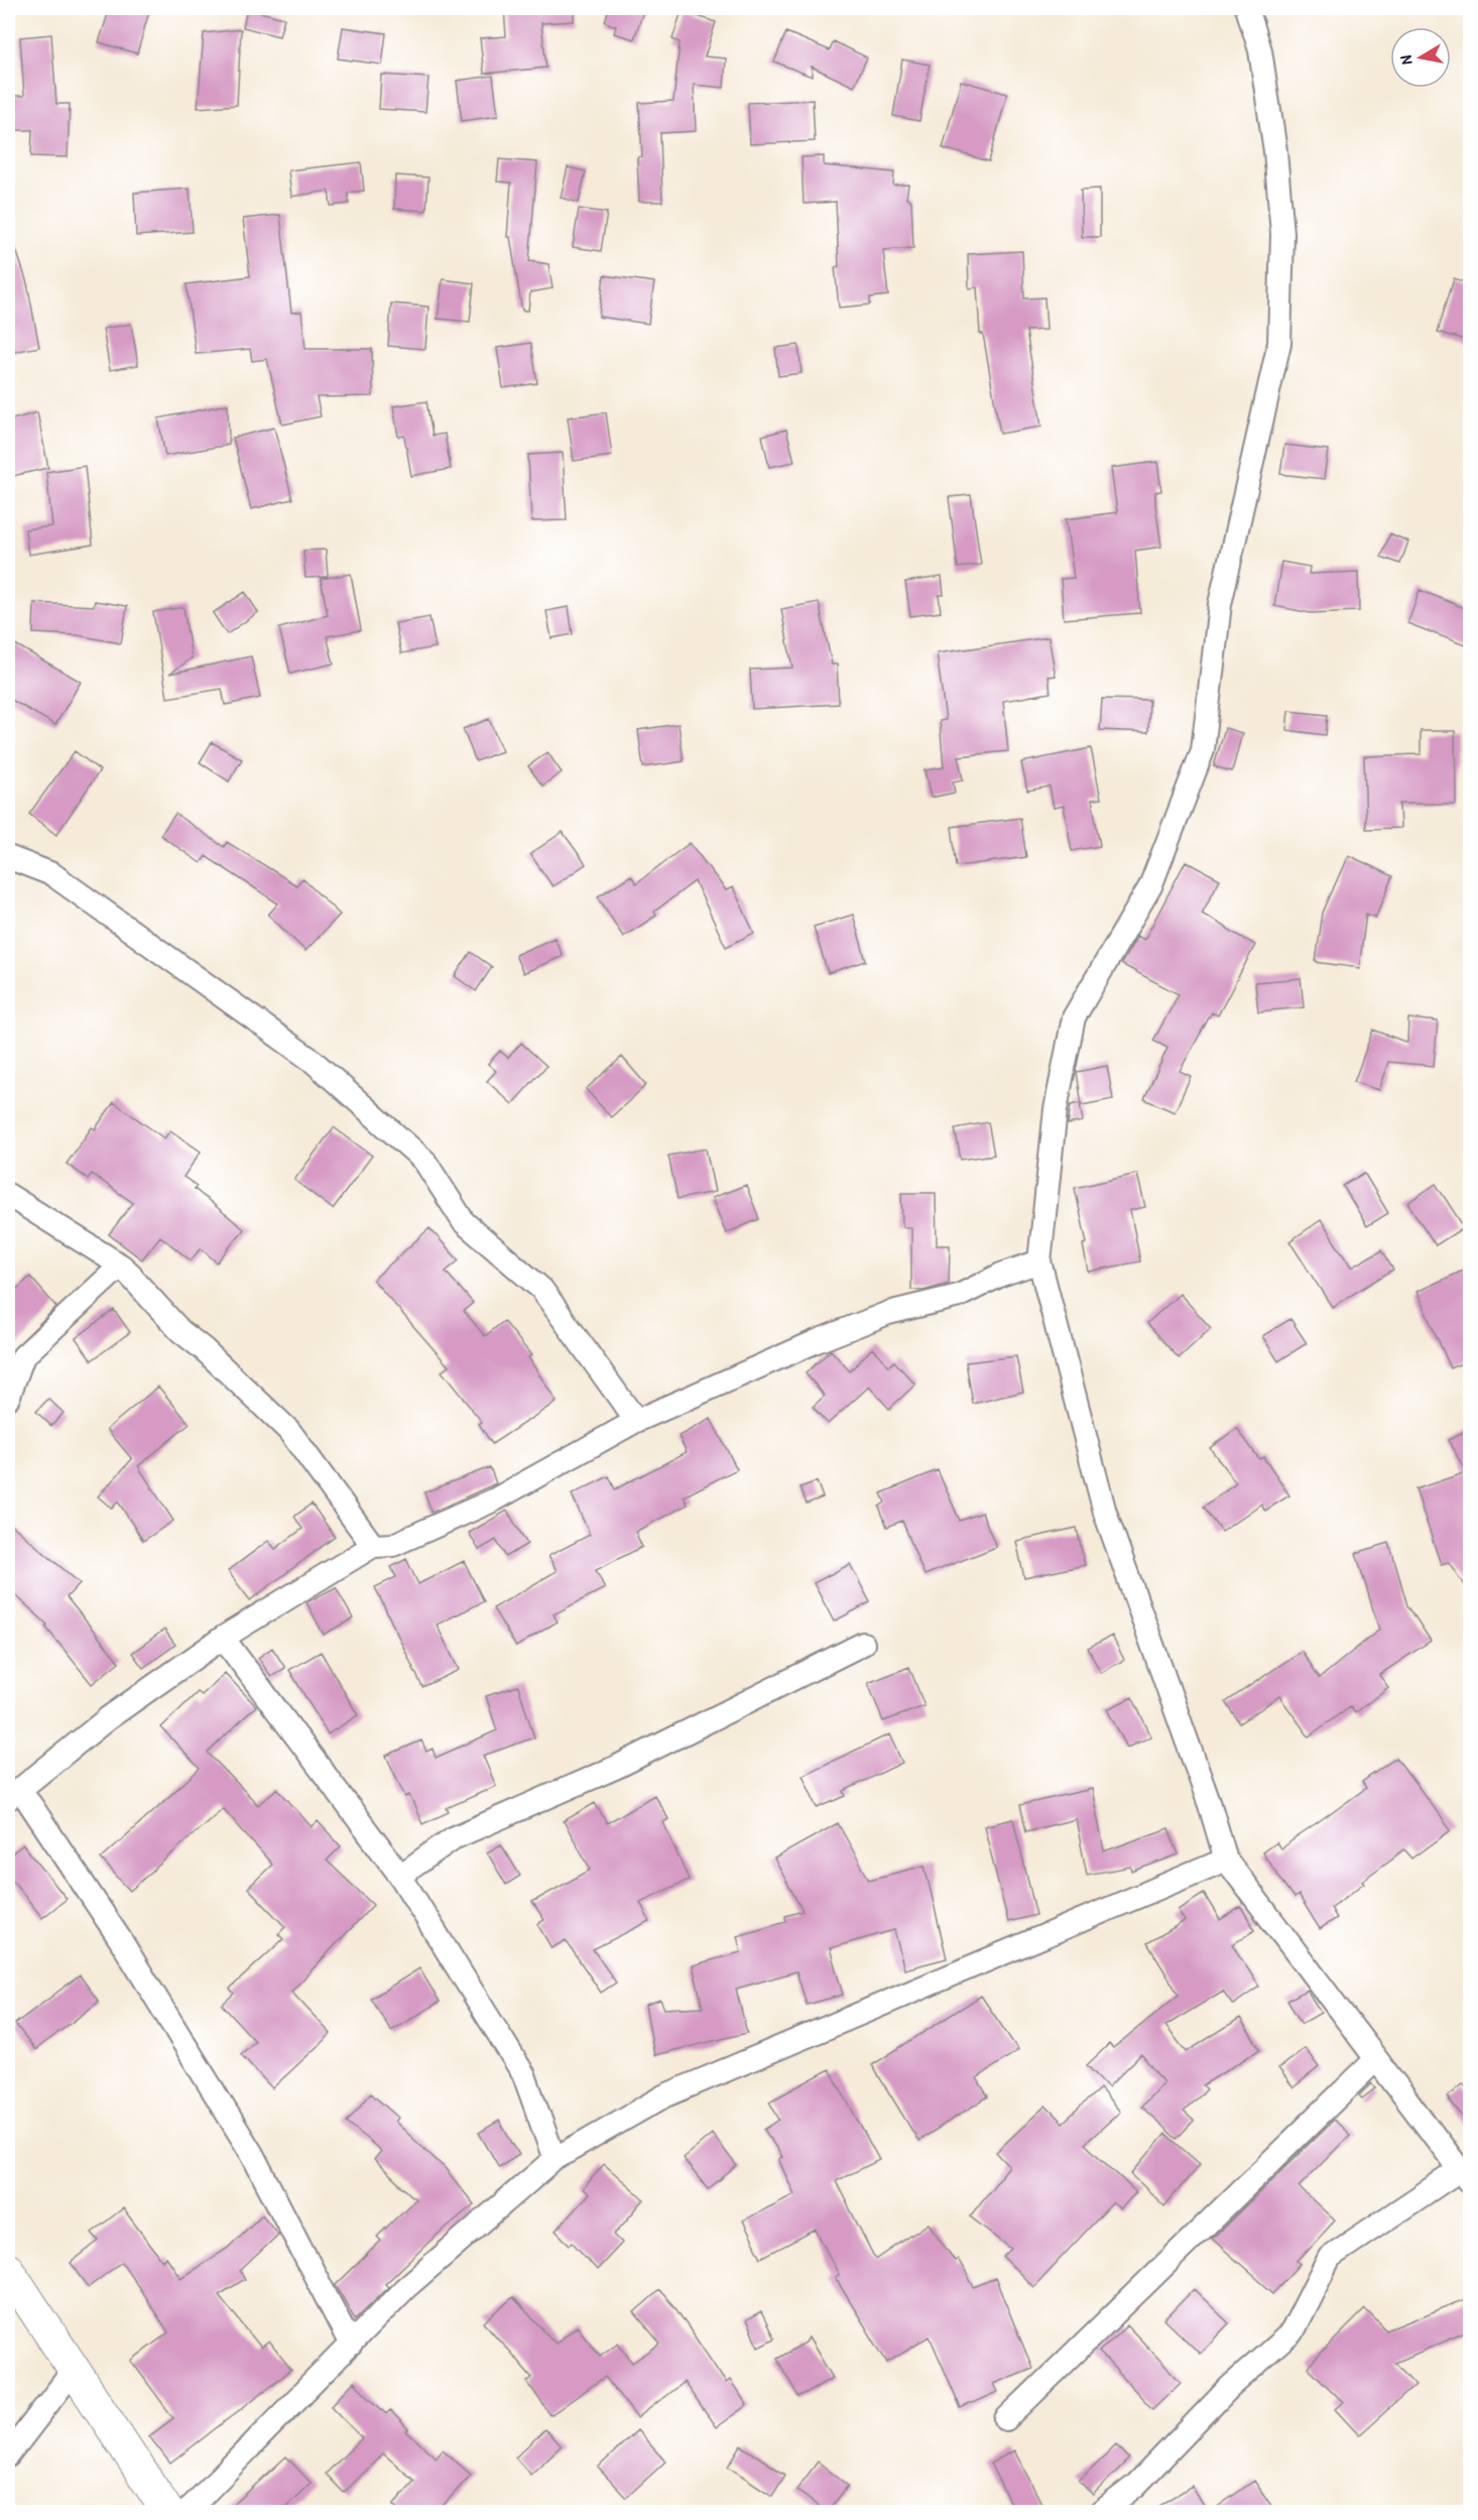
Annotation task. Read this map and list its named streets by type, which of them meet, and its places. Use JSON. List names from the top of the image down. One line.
{"north":"left"}
